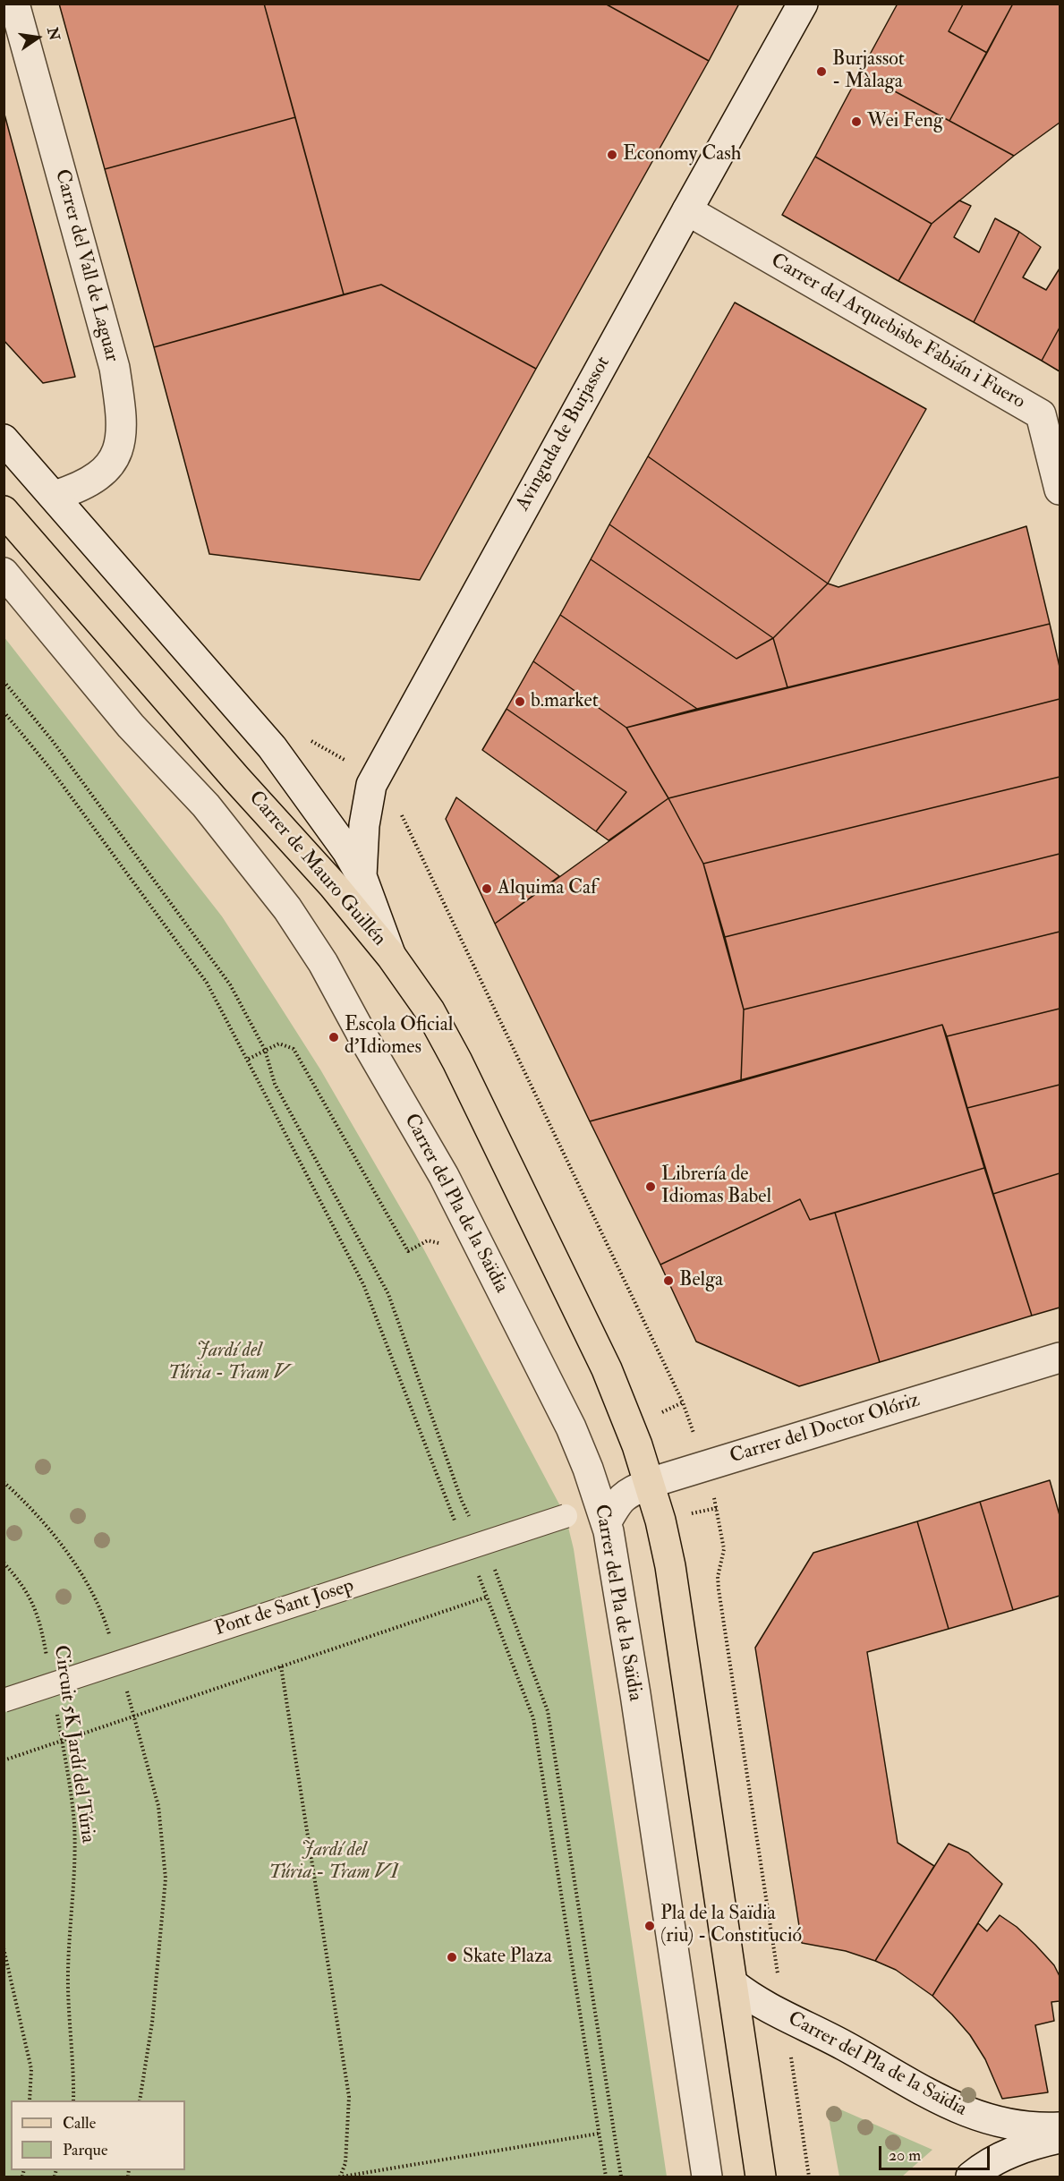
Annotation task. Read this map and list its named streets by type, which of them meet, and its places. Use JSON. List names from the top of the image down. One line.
{"streets":{"main road":["Carrer de Mauro Guillén"],"street":["Carrer del Vall de Laguar","Carrer del Arquebisbe Fabián i Fuero","Avinguda de Burjassot","Carrer del Pla de la Saïdia","Carrer del Doctor Olóriz","Pont de Sant Josep"],"path":["Circuit 5K Jardí del Túria"]},"crossings":[["Carrer del Vall de Laguar","Carrer de Mauro Guillén"],["Carrer del Arquebisbe Fabián i Fuero","Avinguda de Burjassot"],["Avinguda de Burjassot","Carrer de Mauro Guillén"],["Carrer del Pla de la Saïdia","Carrer del Doctor Olóriz"]],"parks":["Jardí del Túria - Tram V","Jardí del Túria - Tram VI"],"places":["Burjassot - Màlaga","Wei Feng","Economy Cash","b.market","Alquima Caf","Escola Oficial d'Idiomes","Librería de Idiomas Babel","Belga","Pla de la Saïdia (riu) - Constitució","Skate Plaza"],"legend":["Calle","Parque"],"scale_bar":"20 m","north":"right"}
